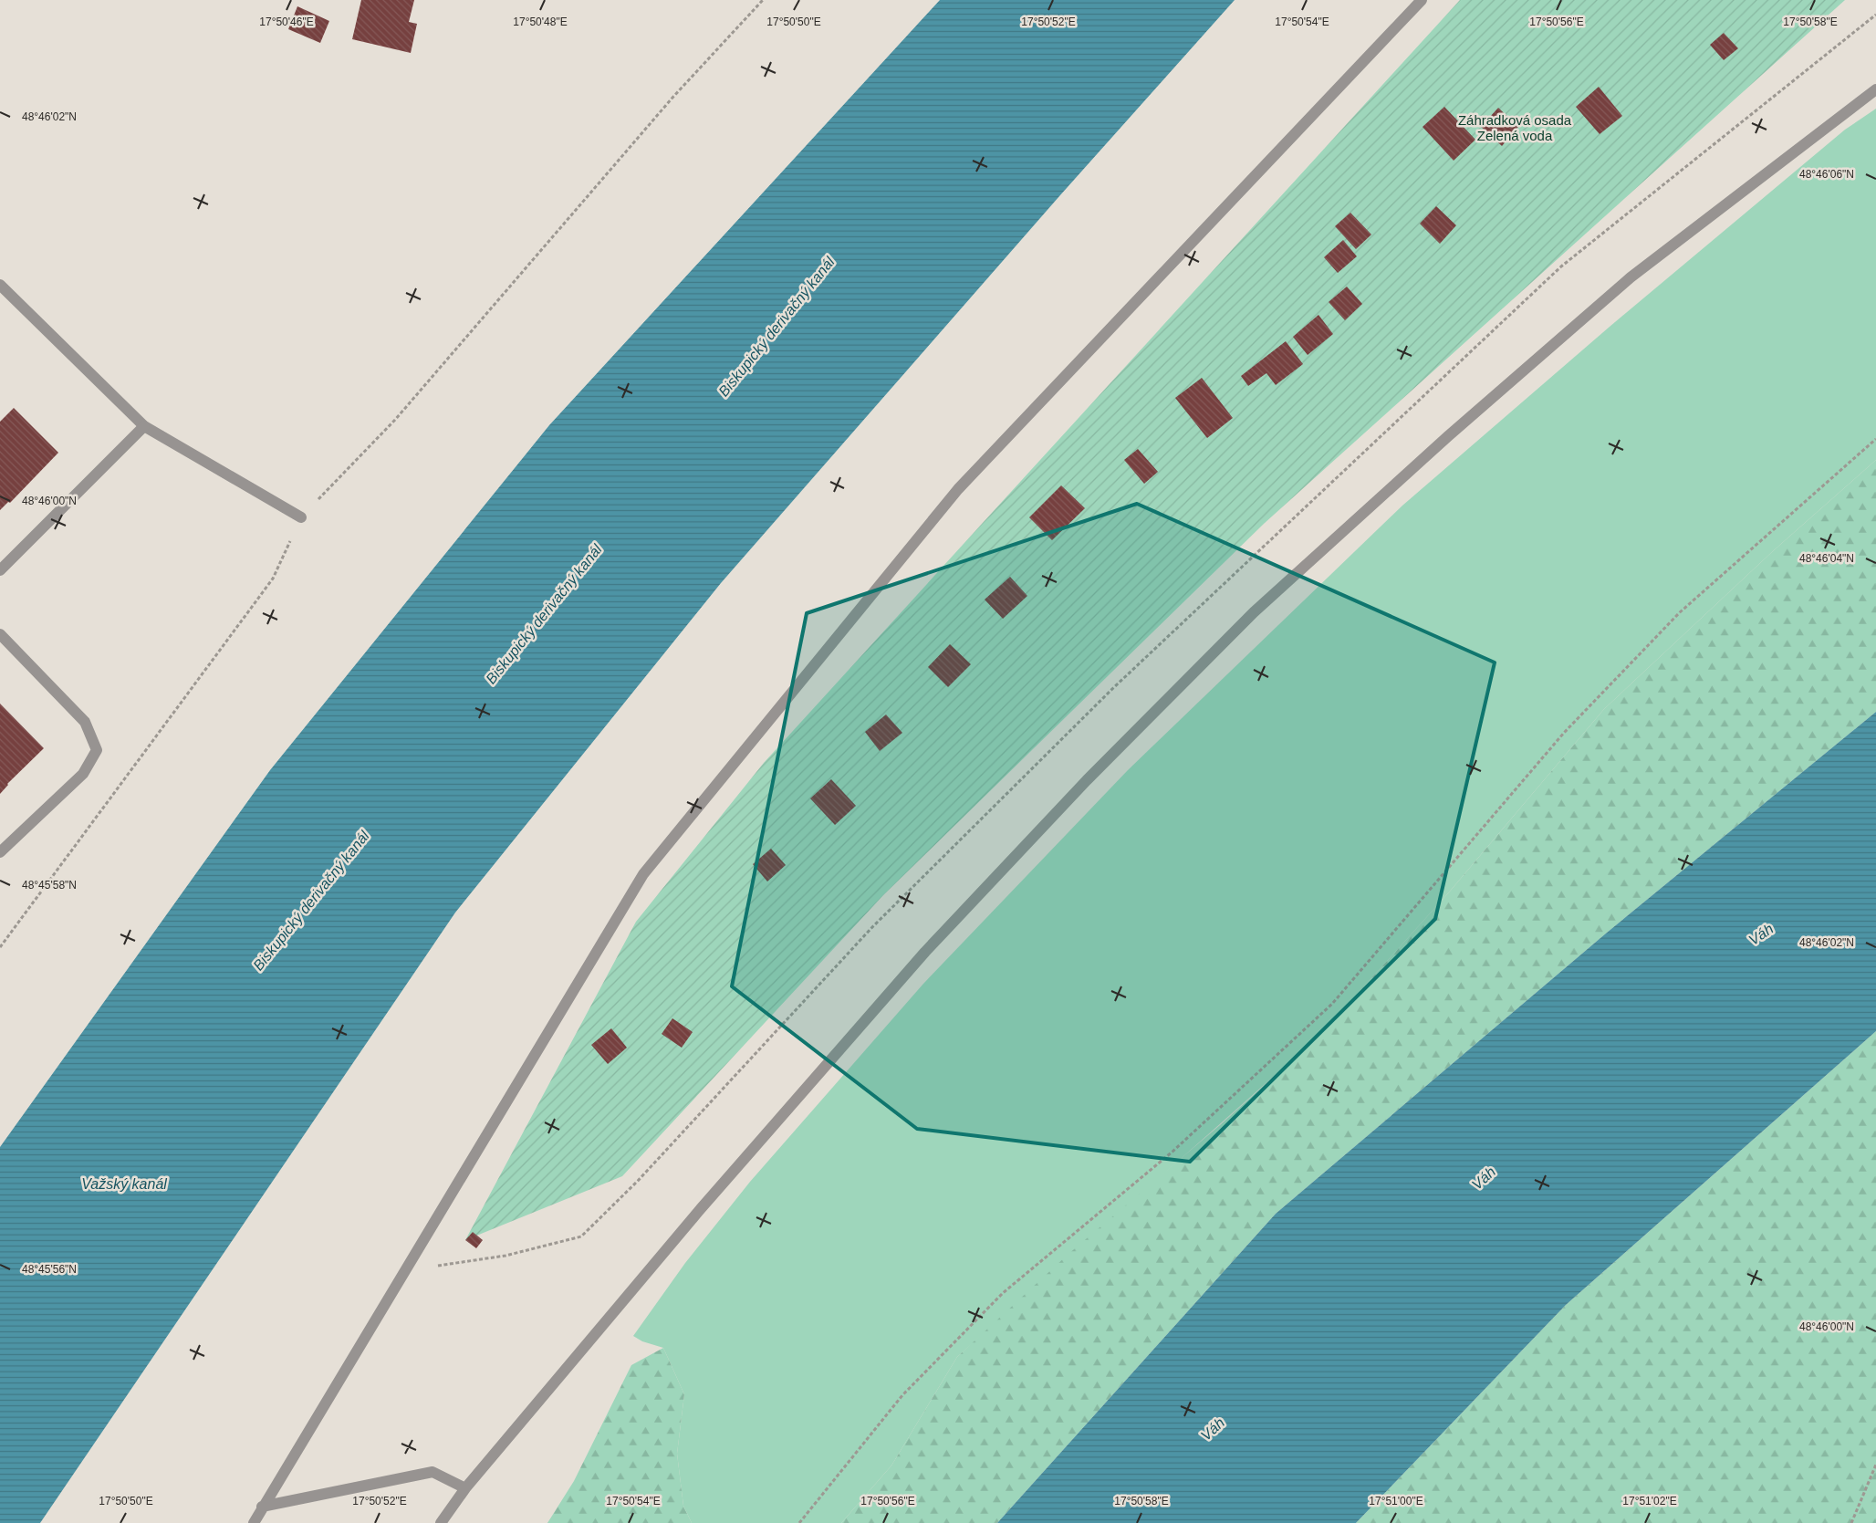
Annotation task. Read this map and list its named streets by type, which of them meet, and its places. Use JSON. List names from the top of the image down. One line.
{"water":["Biskupický derivačný kanál","Váh","Važský kanál"],"parks":["Záhradková osada Zelená voda"],"coordinates":["17°50'46\"E","17°50'48\"E","17°50'50\"E","17°50'52\"E","17°50'54\"E","17°50'56\"E","17°50'58\"E","48°46'02\"N","48°46'06\"N","48°46'00\"N","48°46'04\"N","48°45'58\"N","48°45'56\"N","17°51'00\"E","17°51'02\"E"]}
